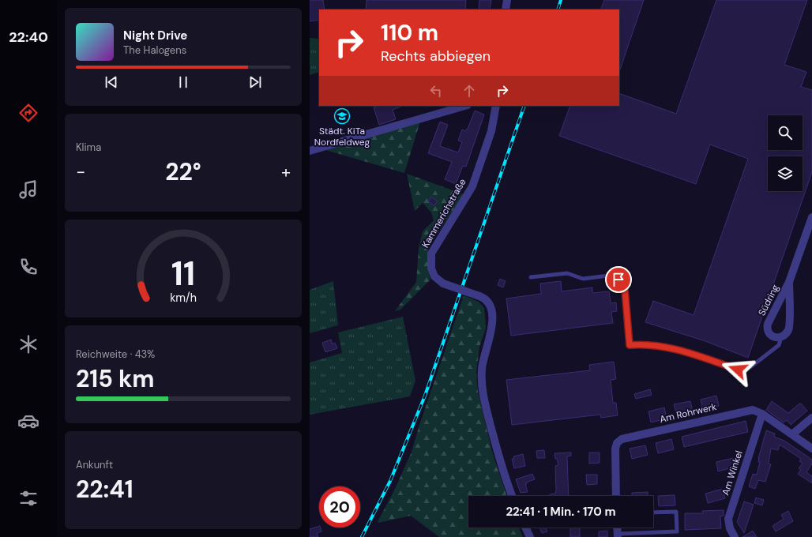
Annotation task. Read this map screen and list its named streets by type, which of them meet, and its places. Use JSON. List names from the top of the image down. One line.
{"streets":{"street":["Kammerichstraße","Südring","Am Rohrwerk","Am Winkel"]},"crossings":[["Am Rohrwerk","Am Winkel"]],"places":{"school or university":["Städt. KiTa Nordfeldweg"]},"page":{"tabs":"22:40","turn":["110 m","Rechts abbiegen"],"song":["Night Drive","The Halogens"],"tile":["Klima",["Reichweite · 43%","215 km"],["Ankunft","22:41"]],"heat":["−","22°","+"],"limit":"20","trip":"22:41 · 1 Min. · 170 m","gauge":["11","km/h"]}}
